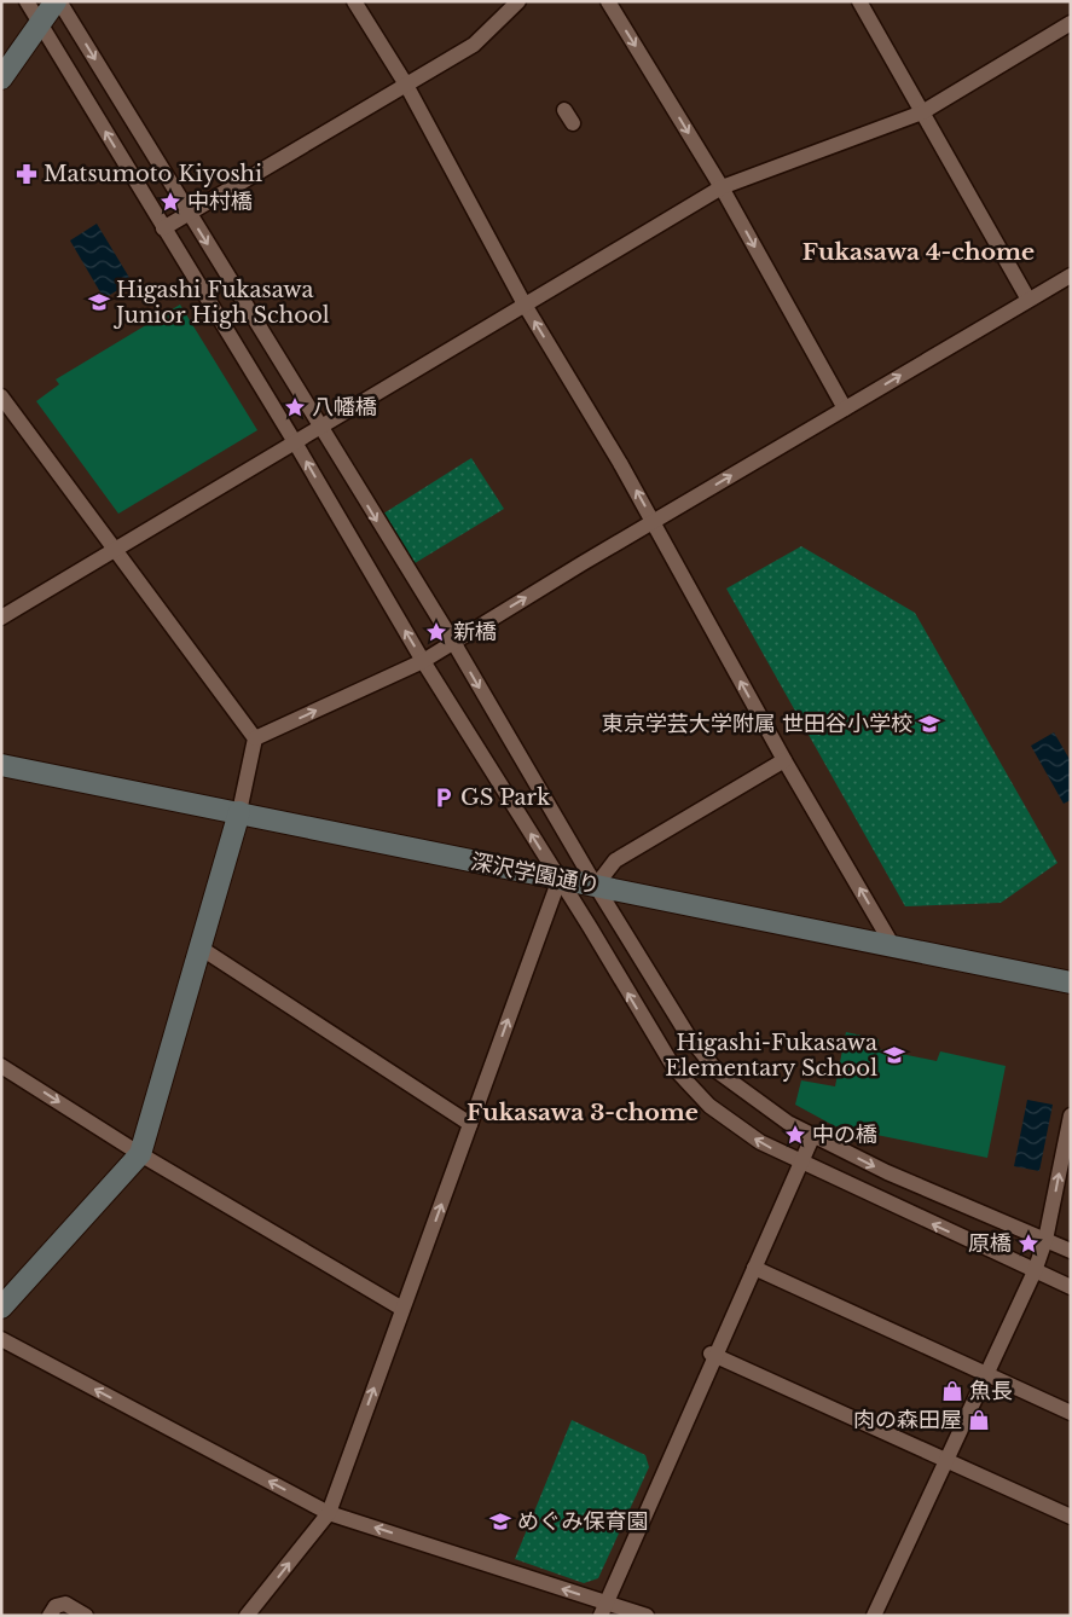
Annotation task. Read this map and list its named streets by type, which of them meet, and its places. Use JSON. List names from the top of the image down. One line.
{"streets":{"street":["深沢学園通り"]},"districts":["Fukasawa 4-chome","Fukasawa 3-chome"],"places":{"pharmacy":["Matsumoto Kiyoshi"],"place":["中村橋","八幡橋","新橋","中の橋","原橋"],"school or university":["Higashi Fukasawa Junior High School","東京学芸大学附属 世田谷小学校","Higashi-Fukasawa Elementary School","めぐみ保育園"],"parking":["GS Park"],"shop":["魚長","肉の森田屋"]}}
